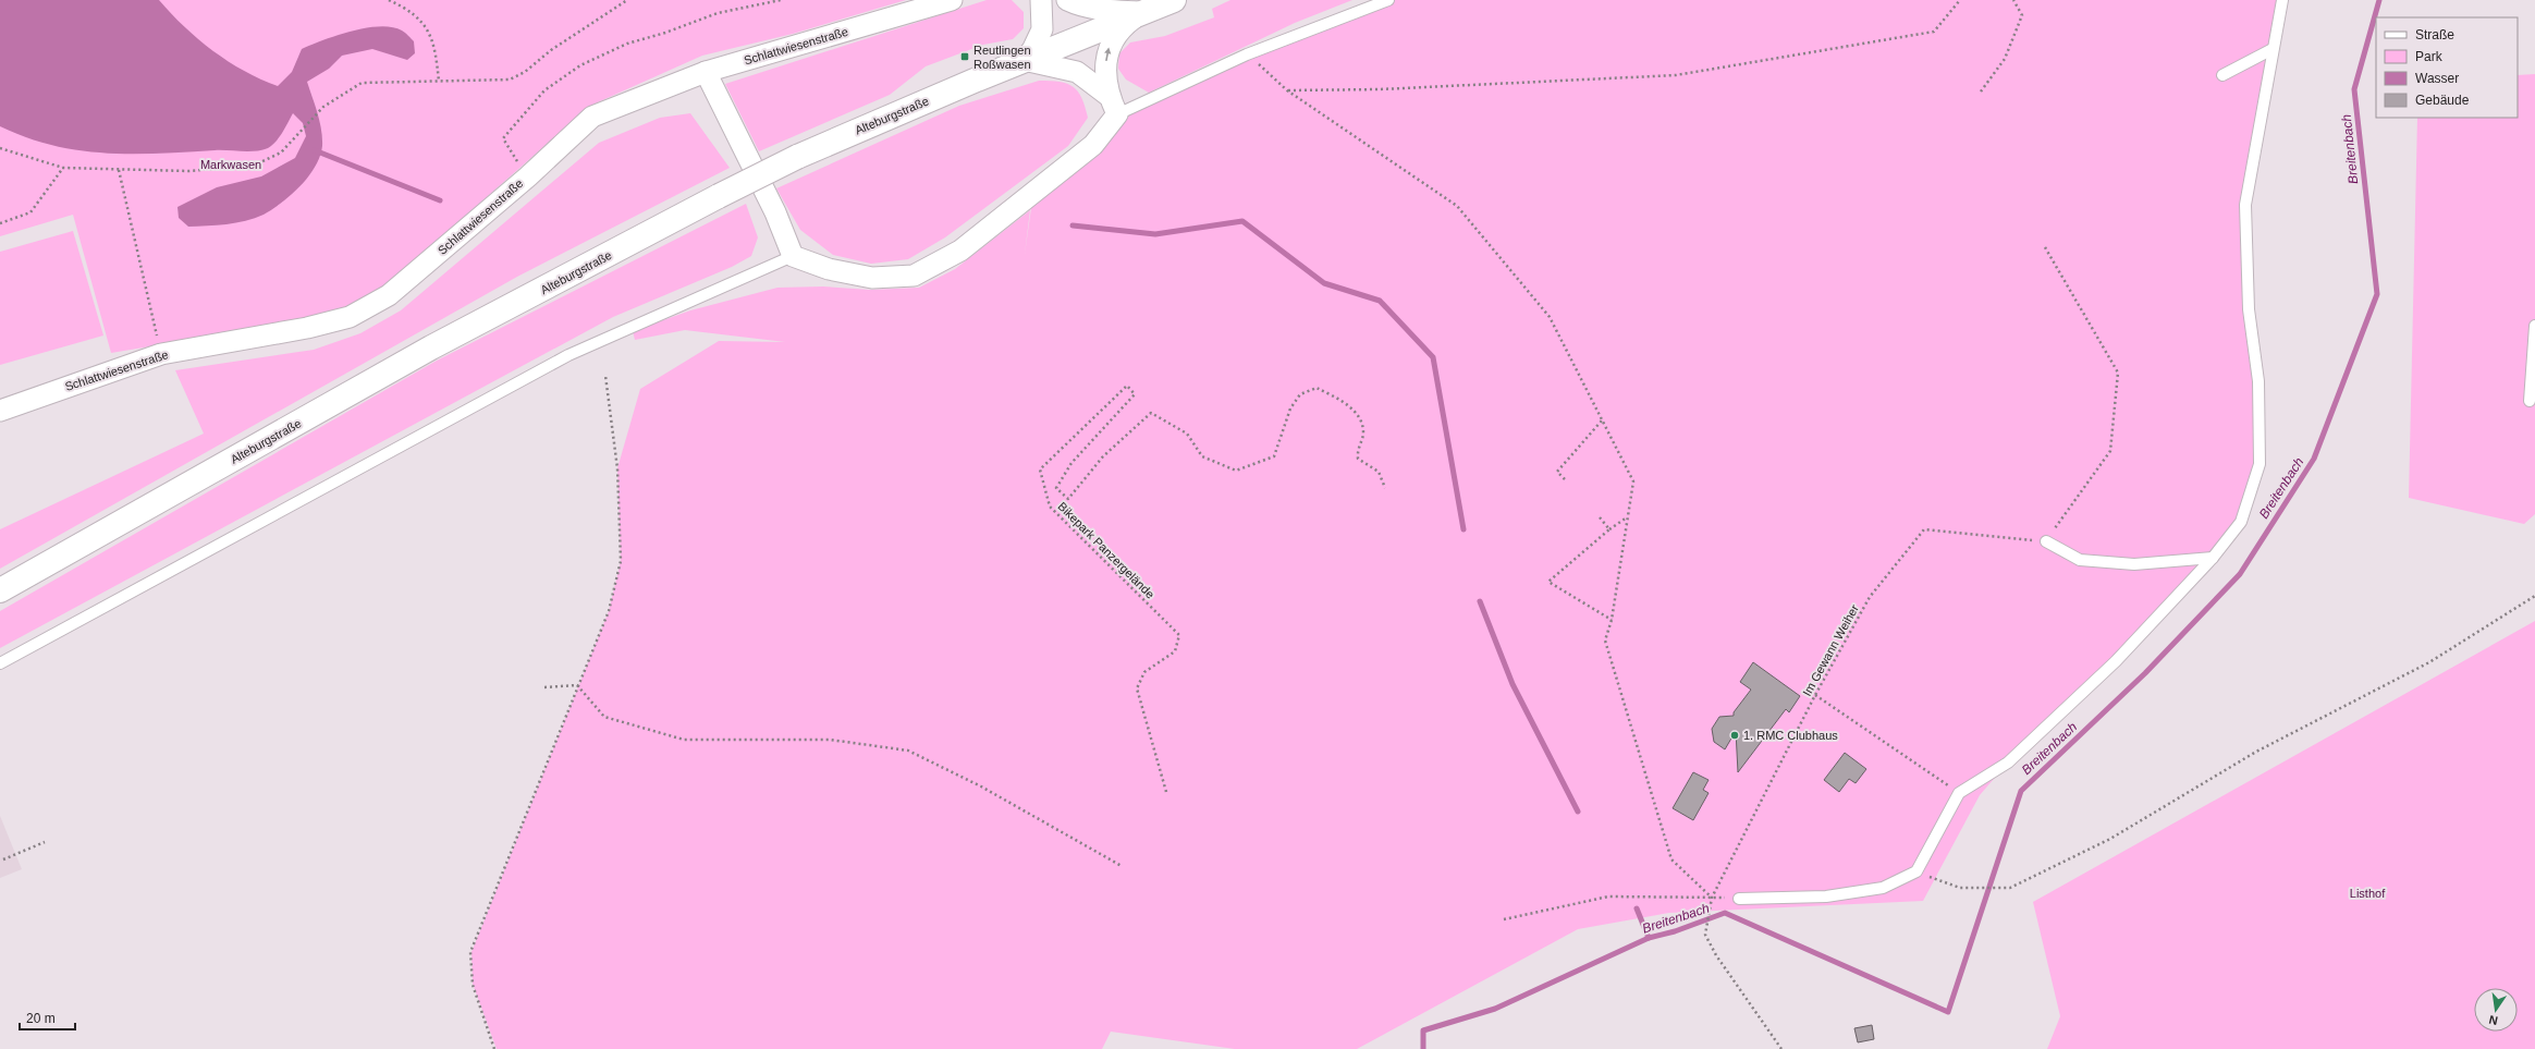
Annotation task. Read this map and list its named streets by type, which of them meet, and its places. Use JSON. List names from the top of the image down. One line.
{"streets":{"main road":["Alteburgstraße"],"street":["Schlattwiesenstraße"],"path":["Bikepark Panzergelände","Im Gewann Weiher"]},"water":["Breitenbach"],"parks":["Markwasen","Listhof"],"places":{"transit":["Reutlingen Roßwasen"],"other":["1. RMC Clubhaus"]},"legend":["Straße","Park","Wasser","Gebäude"],"scale_bar":"20 m","north":"bottom"}
